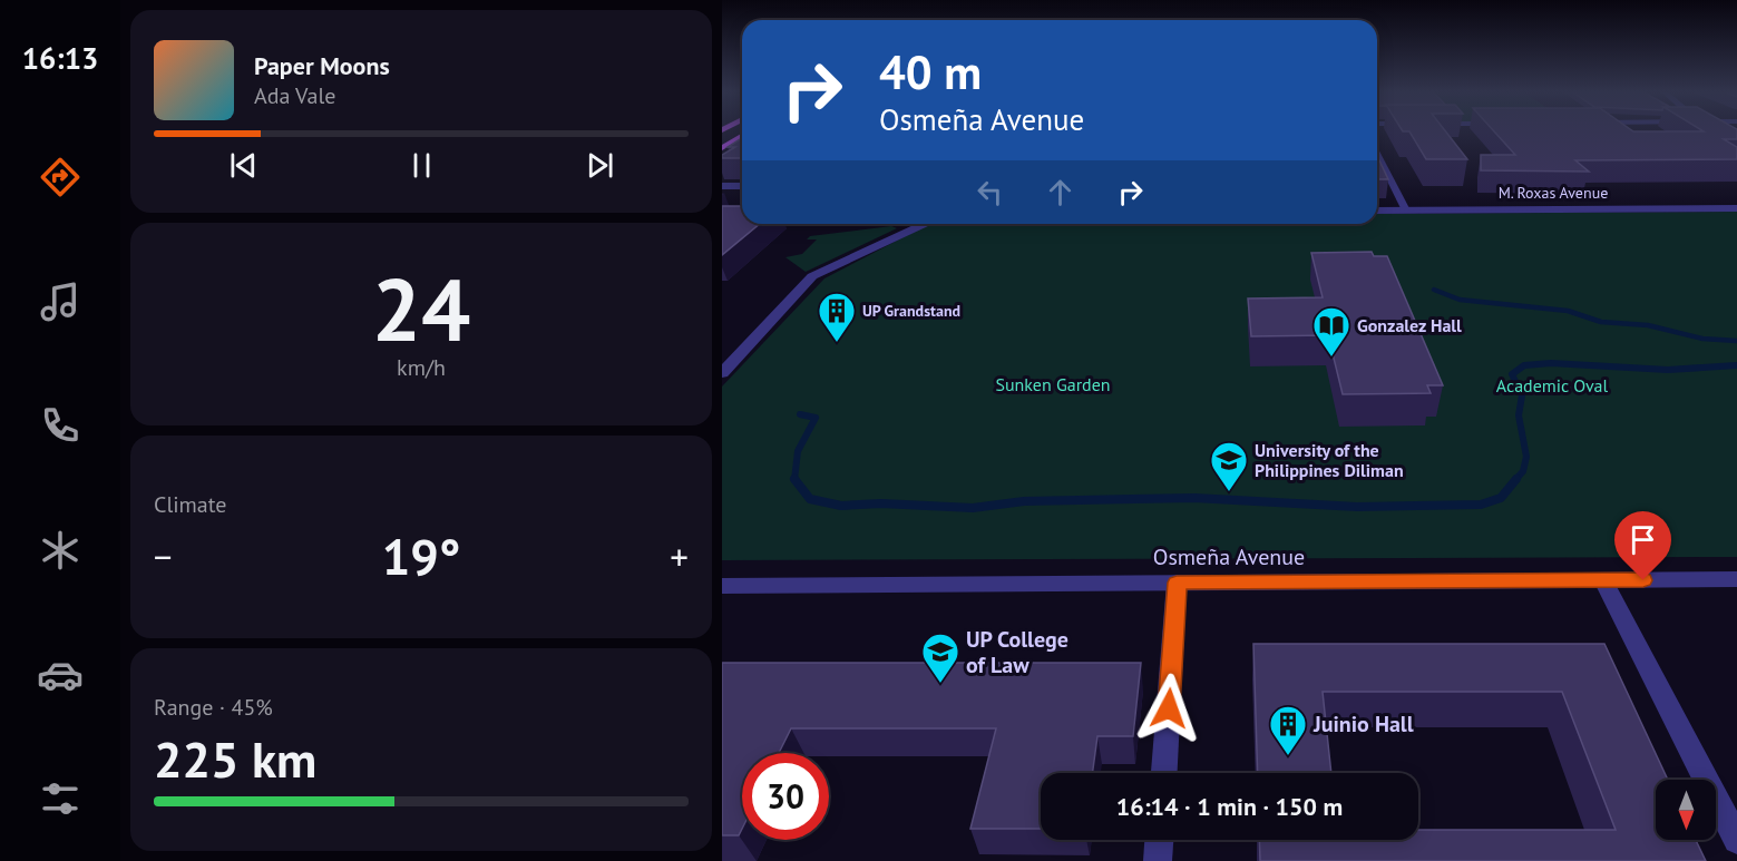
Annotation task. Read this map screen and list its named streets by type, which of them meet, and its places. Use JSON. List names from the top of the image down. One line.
{"streets":{"street":["M. Roxas Avenue","Osmeña Avenue"]},"parks":["Sunken Garden","Academic Oval"],"places":{"building":["UP Grandstand","Juinio Hall"],"library":["Gonzalez Hall"],"school or university":["University of the Philippines Diliman","UP College of Law"]},"north":"bottom","page":{"tabs":"16:13","turn":["40 m","Osmeña Avenue"],"song":["Paper Moons","Ada Vale"],"tile":[["24","km/h"],"Climate",["Range · 45%","225 km"]],"heat":["−","19°","+"],"limit":"30","trip":"16:14 · 1 min · 150 m"}}
